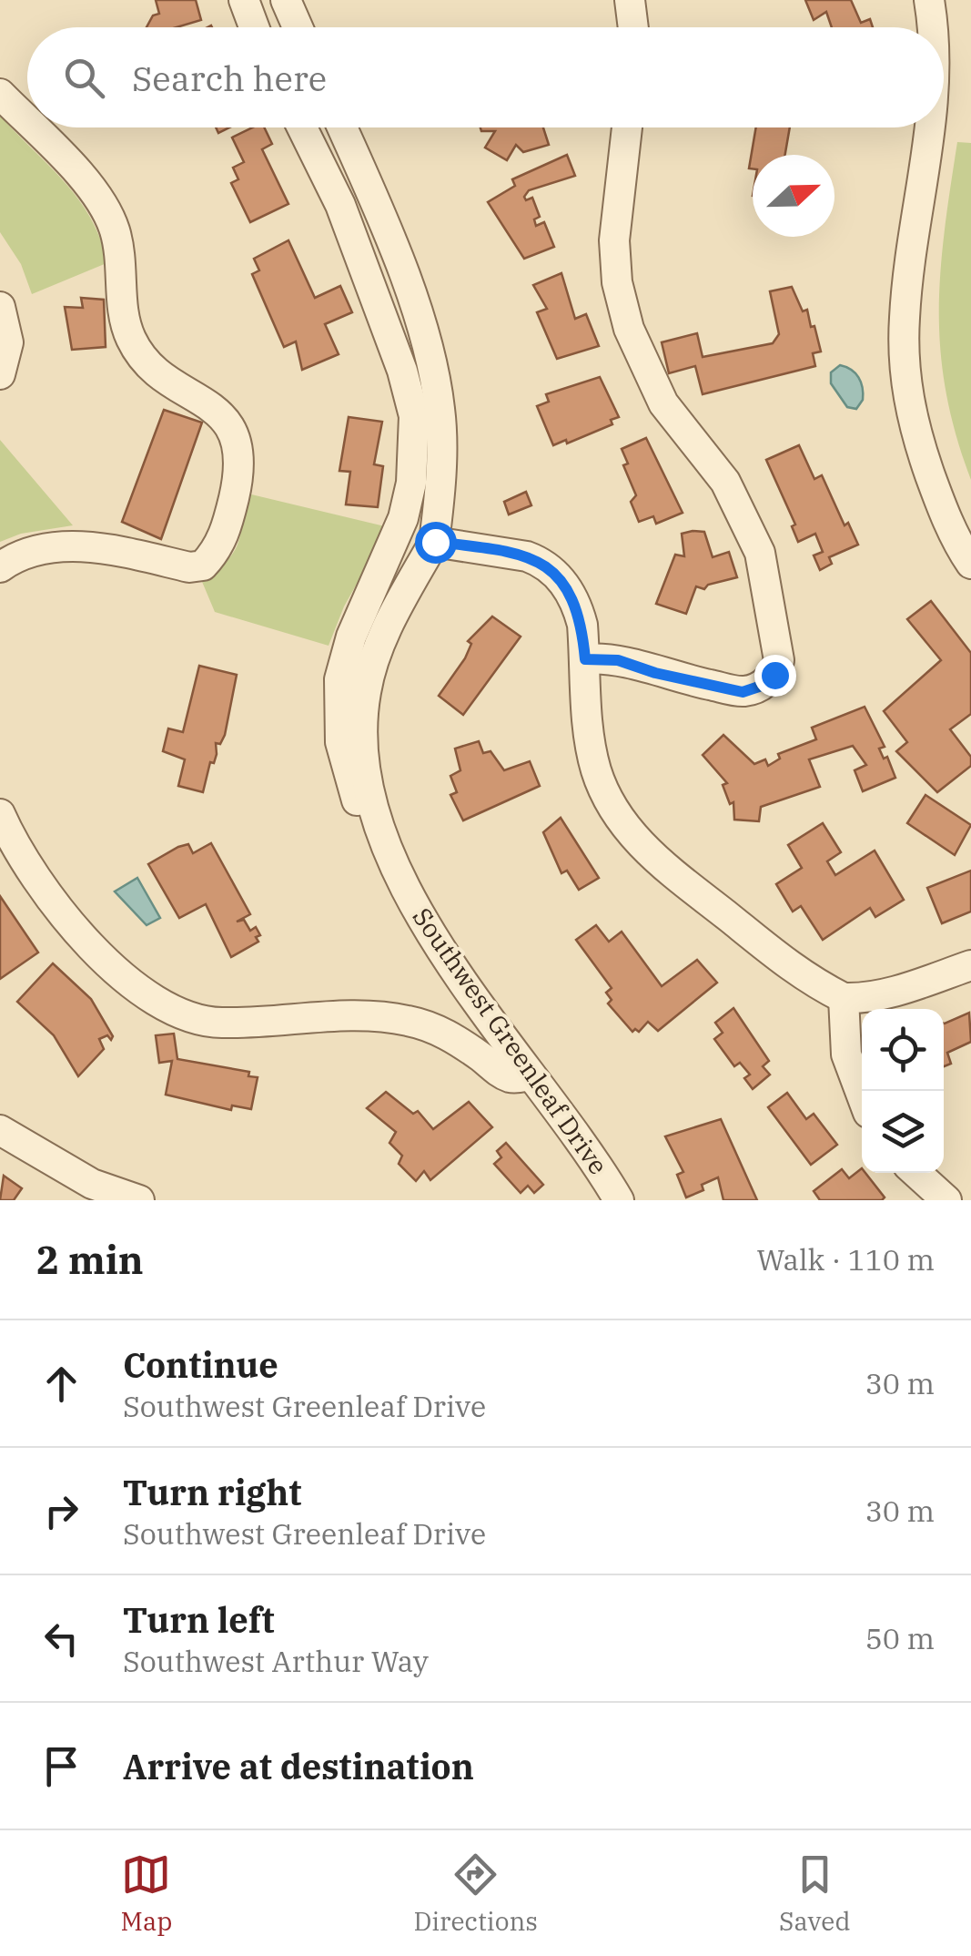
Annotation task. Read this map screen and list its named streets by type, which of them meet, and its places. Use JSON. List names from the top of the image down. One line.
{"streets":{"street":["Southwest Greenleaf Drive"]},"north":"right","page":{"search":"Search here","heading":["2 min","Walk · 110 m"],"list":[["Continue","Southwest Greenleaf Drive","30 m"],["Turn right","Southwest Greenleaf Drive","30 m"],["Turn left","Southwest Arthur Way","50 m"],"Arrive at destination"],"nav":["Map","Directions","Saved"]}}
